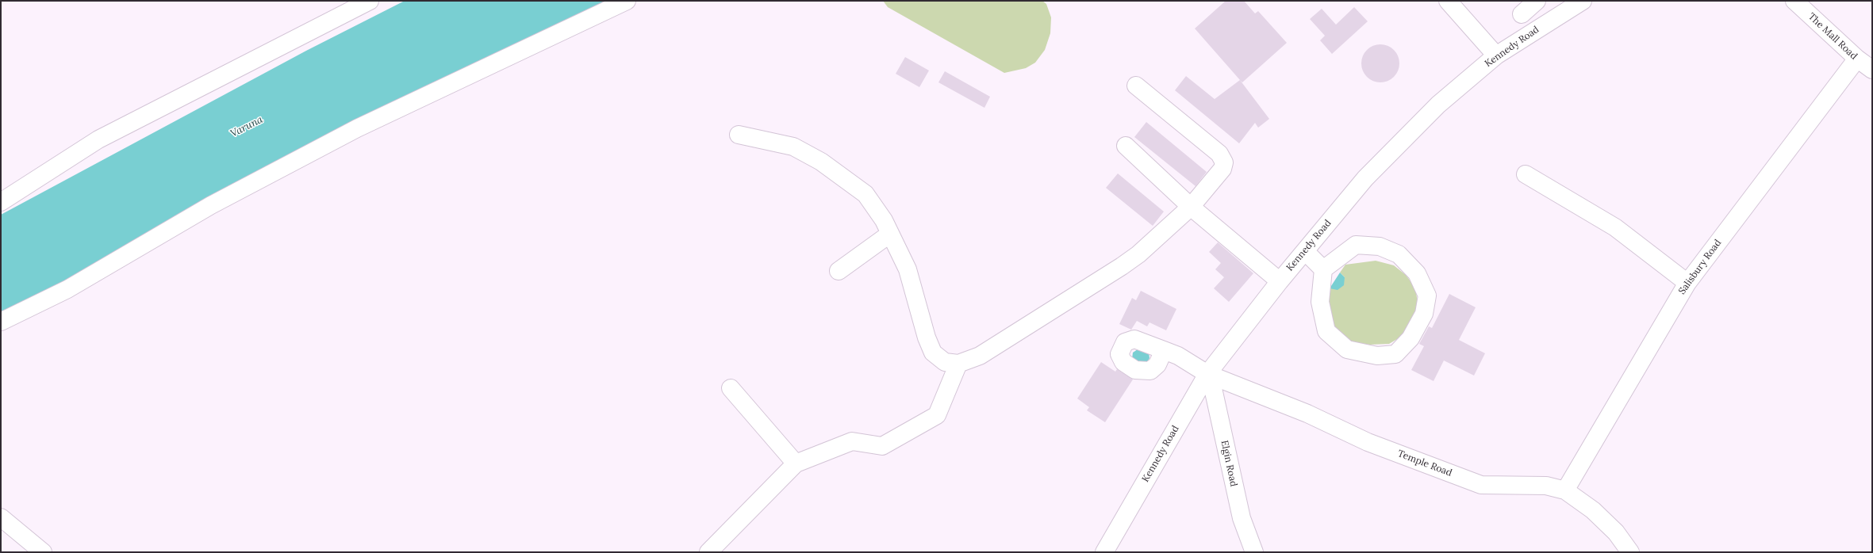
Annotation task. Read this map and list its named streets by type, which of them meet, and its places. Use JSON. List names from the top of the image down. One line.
{"streets":{"street":["The Mall Road","Kennedy Road","Salisbury Road","Elgin Road","Temple Road"]},"crossings":[["The Mall Road","Salisbury Road"],["Kennedy Road","Elgin Road"],["Kennedy Road","Temple Road"],["Salisbury Road","Temple Road"],["Elgin Road","Temple Road"]],"water":["Varuna"]}
